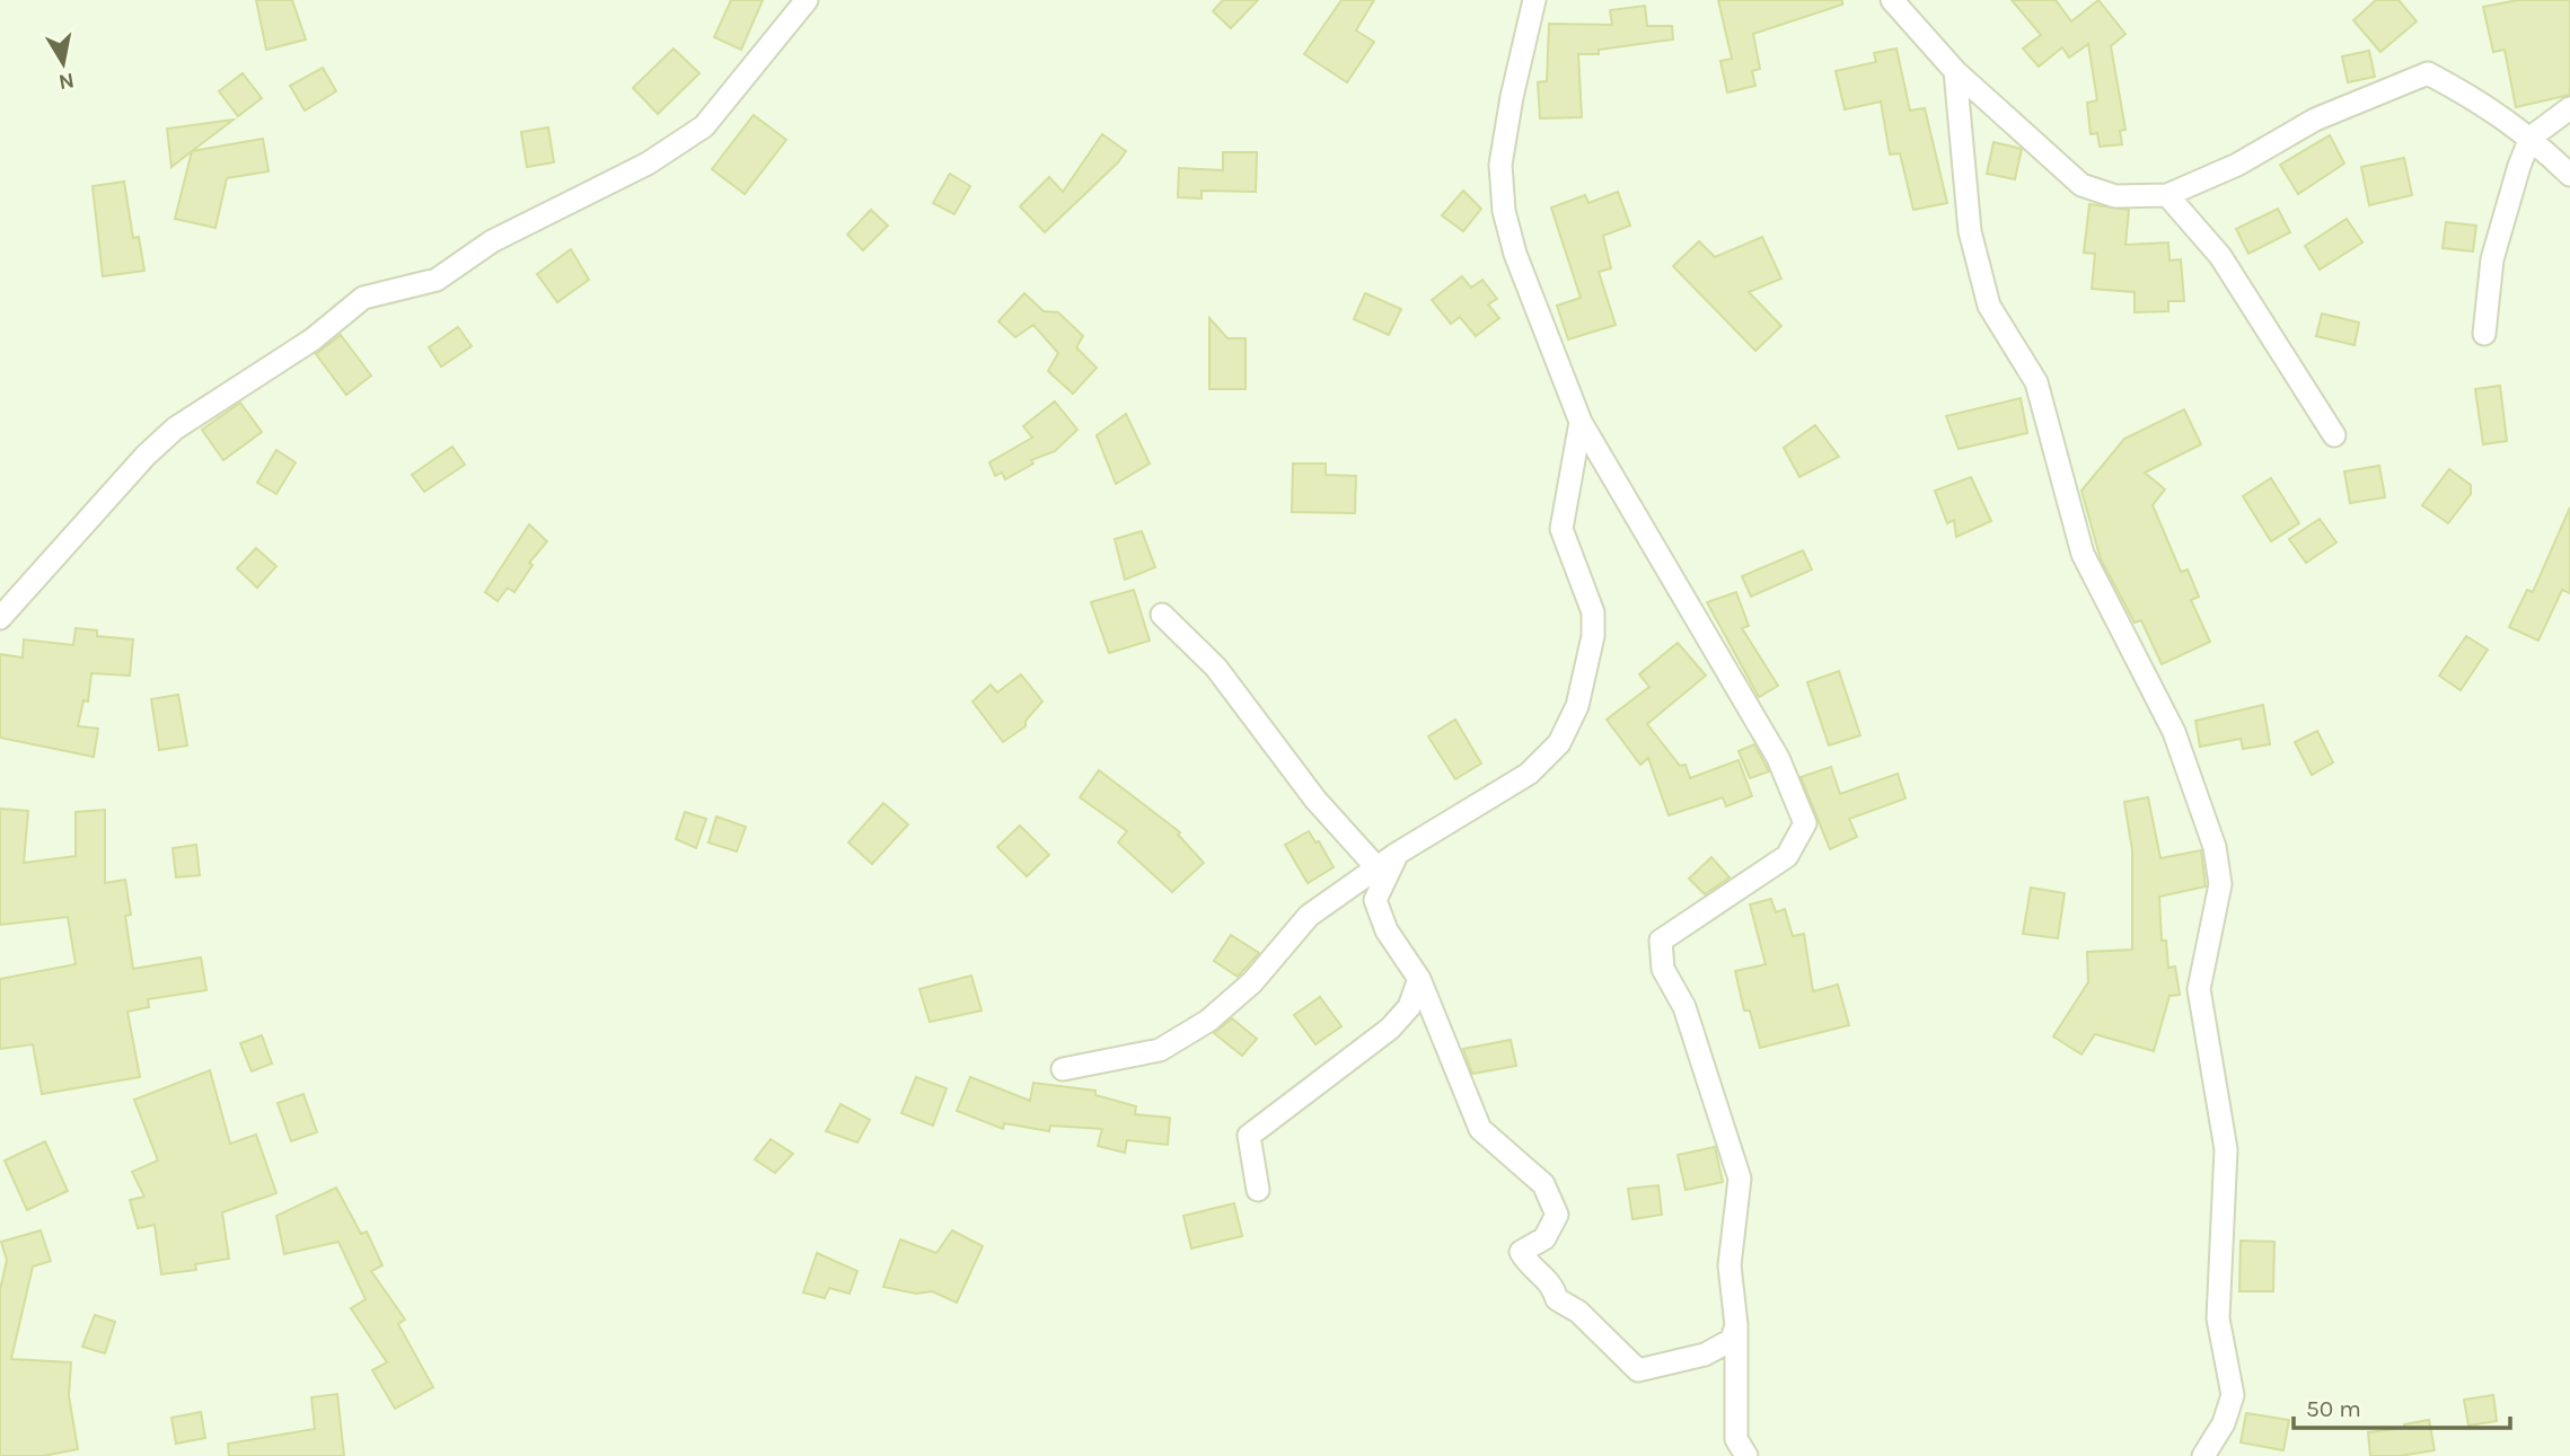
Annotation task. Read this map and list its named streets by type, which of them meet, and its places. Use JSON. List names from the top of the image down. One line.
{"scale_bar":"50 m","north":"bottom"}
